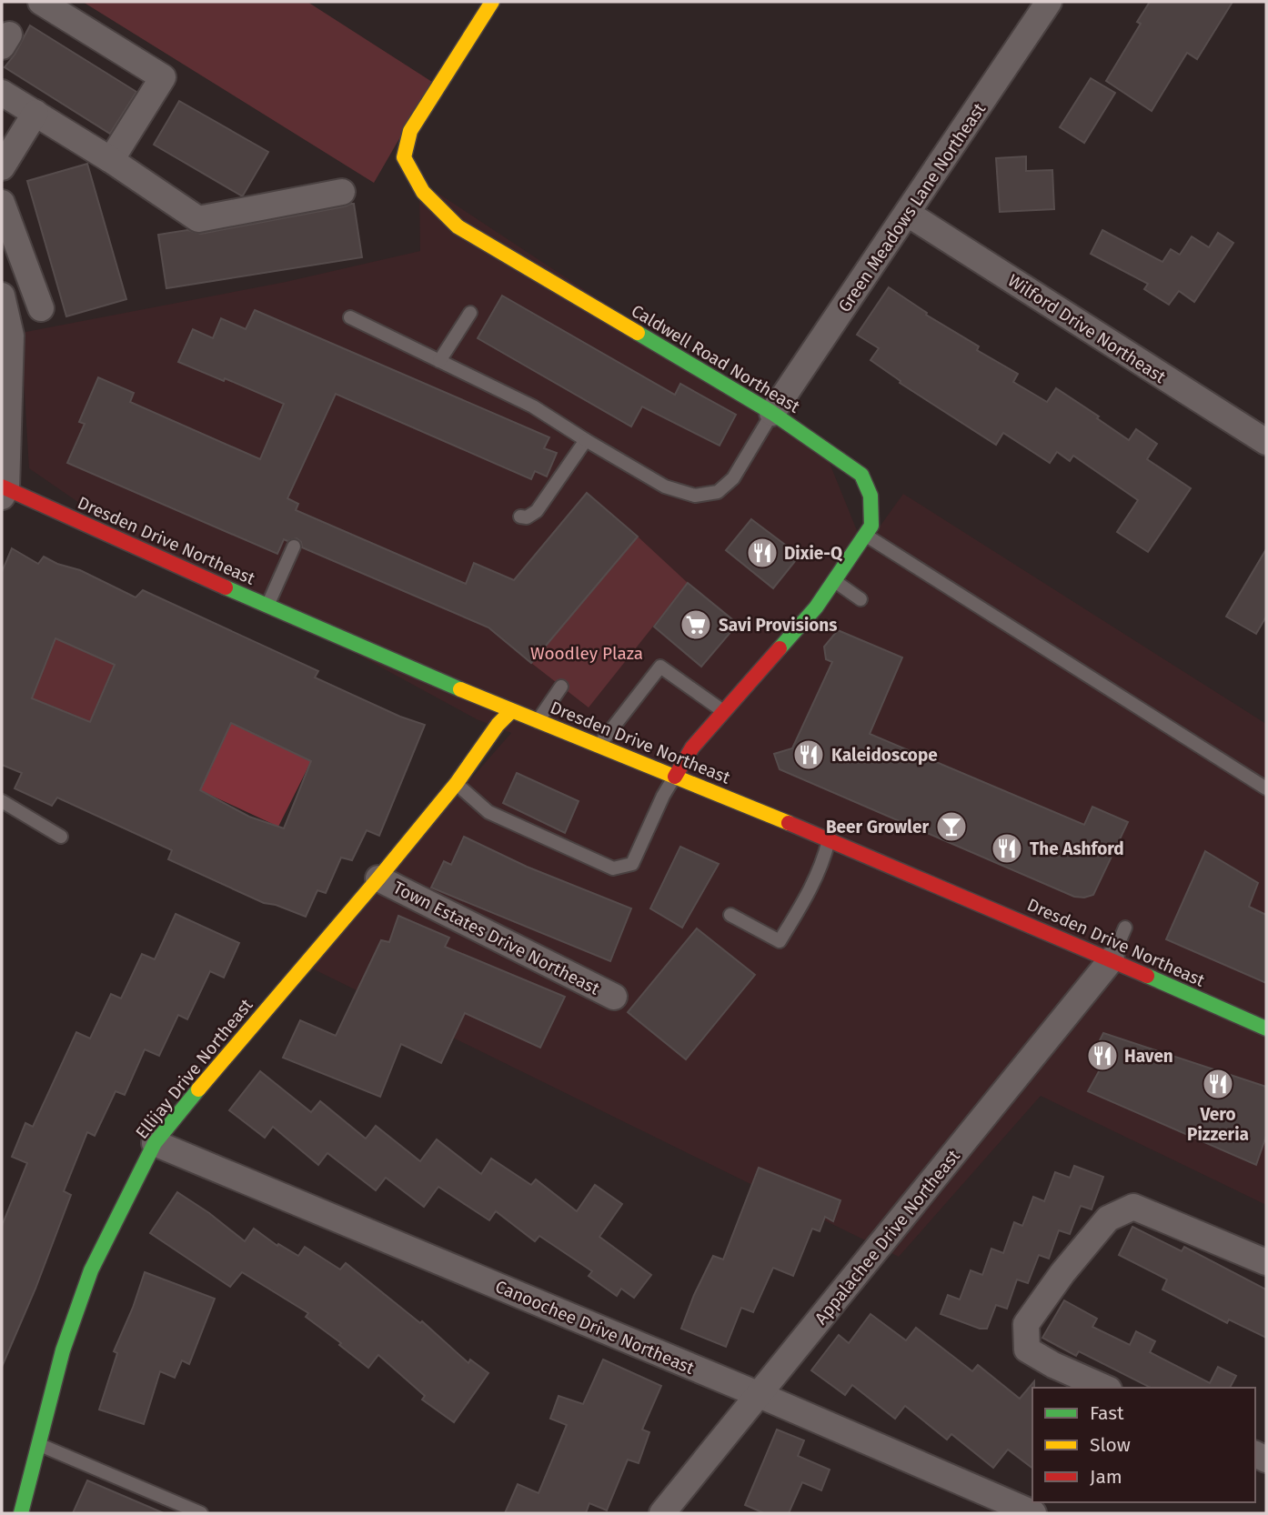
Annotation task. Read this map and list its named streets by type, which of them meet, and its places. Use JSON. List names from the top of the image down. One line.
{"streets":{"street":["Green Meadows Lane Northeast","Wilford Drive Northeast","Caldwell Road Northeast","Dresden Drive Northeast","Town Estates Drive Northeast","Ellijay Drive Northeast","Appalachee Drive Northeast","Canoochee Drive Northeast"]},"crossings":[["Green Meadows Lane Northeast","Wilford Drive Northeast"],["Green Meadows Lane Northeast","Caldwell Road Northeast"],["Caldwell Road Northeast","Dresden Drive Northeast"],["Dresden Drive Northeast","Ellijay Drive Northeast"],["Dresden Drive Northeast","Appalachee Drive Northeast"],["Town Estates Drive Northeast","Ellijay Drive Northeast"],["Ellijay Drive Northeast","Canoochee Drive Northeast"],["Appalachee Drive Northeast","Canoochee Drive Northeast"]],"parks":["Woodley Plaza"],"places":{"restaurant":["Dixie-Q","Kaleidoscope","The Ashford","Haven","Vero Pizzeria"],"supermarket":["Savi Provisions"],"bar":["Beer Growler"]},"legend":["Fast","Slow","Jam"]}
